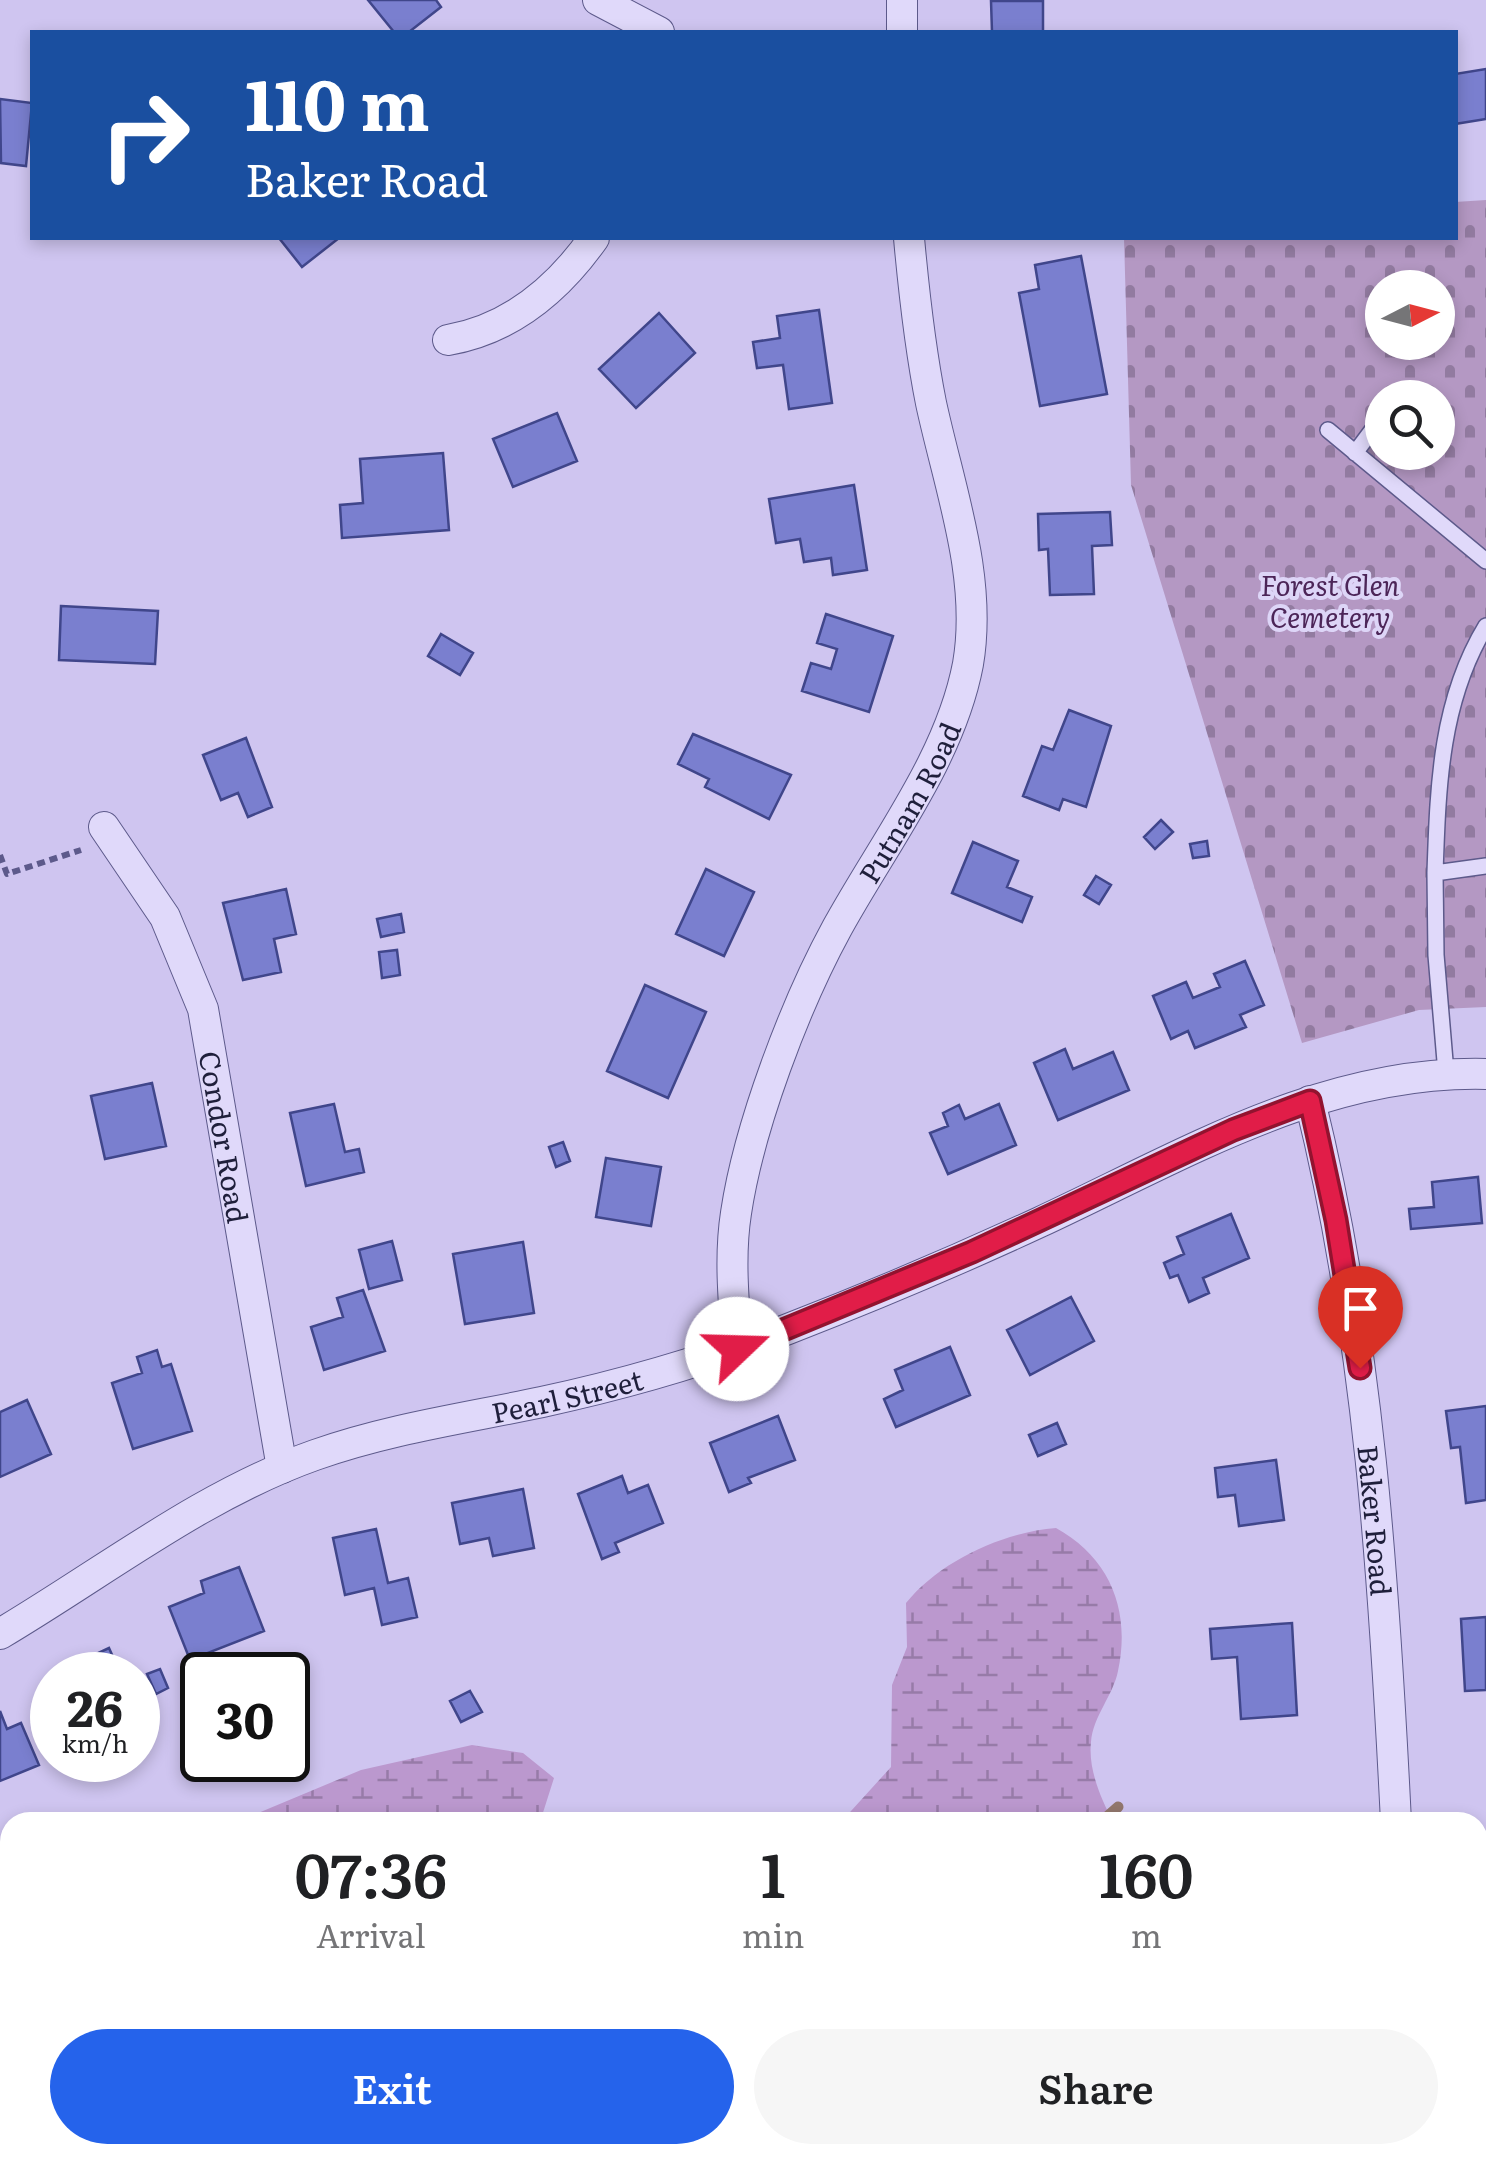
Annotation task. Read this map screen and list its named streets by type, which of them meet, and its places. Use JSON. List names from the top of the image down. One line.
{"streets":{"street":["Putnam Road","Condor Road","Pearl Street","Baker Road"]},"crossings":[["Putnam Road","Pearl Street"],["Condor Road","Pearl Street"],["Pearl Street","Baker Road"]],"parks":["Forest Glen Cemetery"],"north":"right","page":{"turn":["110 m","Baker Road"],"speed":"26 km/h","limit":"30","eta":["07:36","Arrival","1","min","160","m"],"buttons":["Exit","Share"]}}
